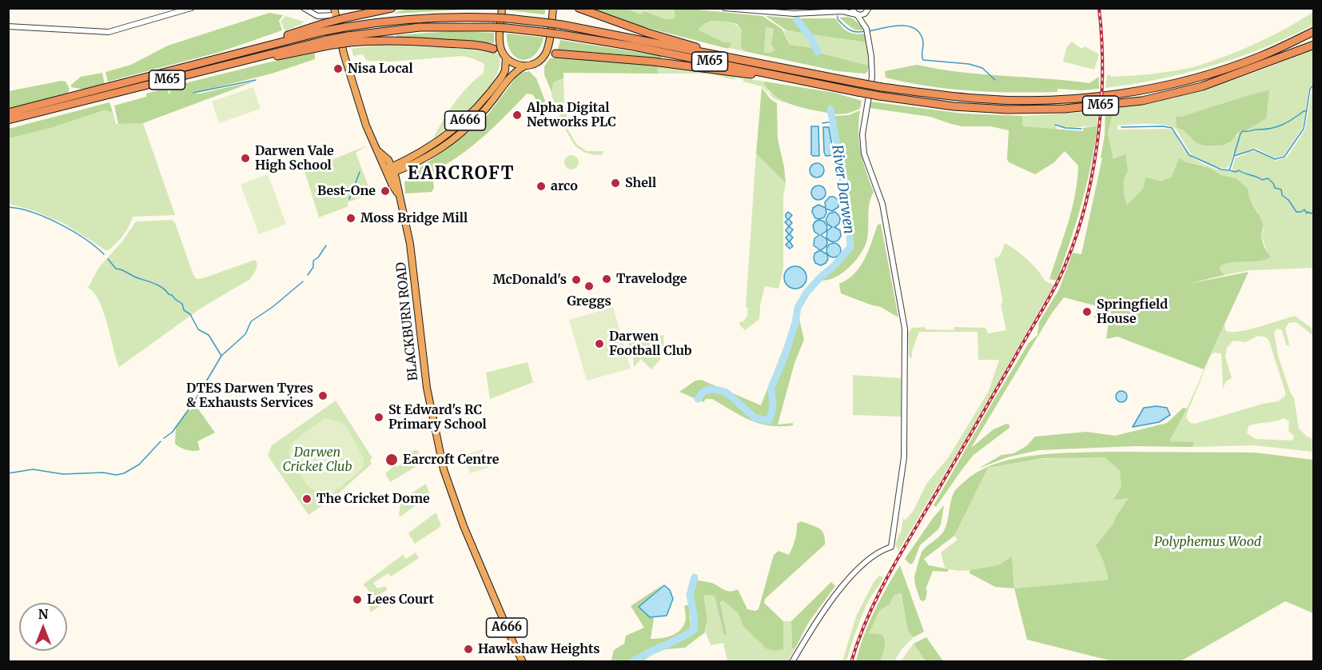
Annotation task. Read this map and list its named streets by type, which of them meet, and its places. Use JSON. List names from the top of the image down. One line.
{"streets":{"highway":["M65","A666","BLACKBURN ROAD"]},"crossings":[["A666","BLACKBURN ROAD"]],"districts":["EARCROFT"],"water":["River Darwen"],"parks":["Darwen Cricket Club","Polyphemus Wood"],"places":["Nisa Local","Alpha Digital Networks PLC","Darwen Vale High School","Shell","arco","Best-One","Moss Bridge Mill","Travelodge","McDonald's","Greggs","Springfield House","Darwen Football Club","DTES Darwen Tyres & Exhausts Services","St Edward's RC Primary School","Earcroft Centre","The Cricket Dome","Lees Court","Hawkshaw Heights"],"north":"top"}
